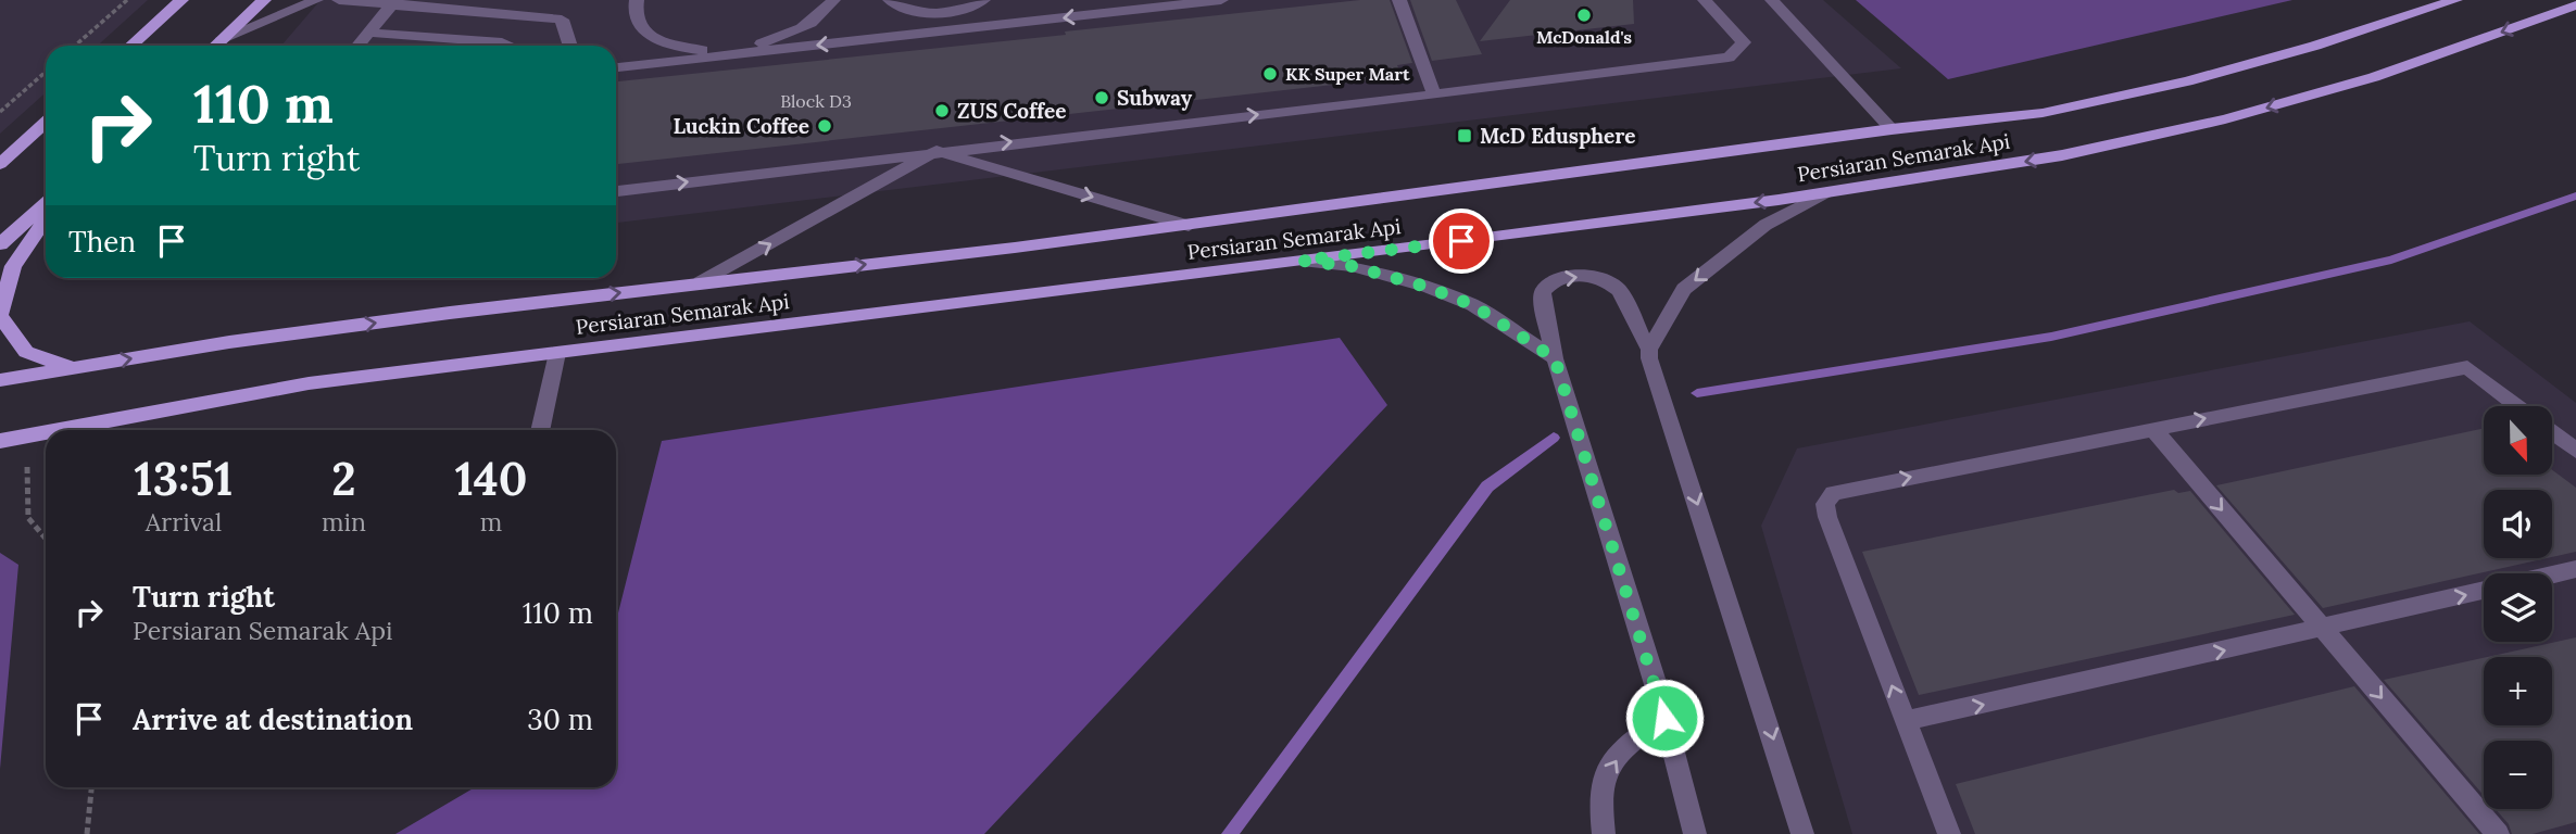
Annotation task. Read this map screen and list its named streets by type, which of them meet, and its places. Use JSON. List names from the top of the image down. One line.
{"streets":{"main road":["Persiaran Semarak Api"]},"places":{"other":["McDonald's","KK Super Mart","Subway","ZUS Coffee","Luckin Coffee"],"transit":["McD Edusphere"]},"house_numbers":["Block D3"],"north":"bottom","page":{"turn":["110 m","Turn right"],"then":"Then","map_buttons":["+","−"],"eta":["13:51","Arrival","2","min","140","m"],"list":[{"name":"Turn right","note":"Persiaran Semarak Api","value":"110 m"},{"name":"Arrive at destination","value":"30 m"}]}}
